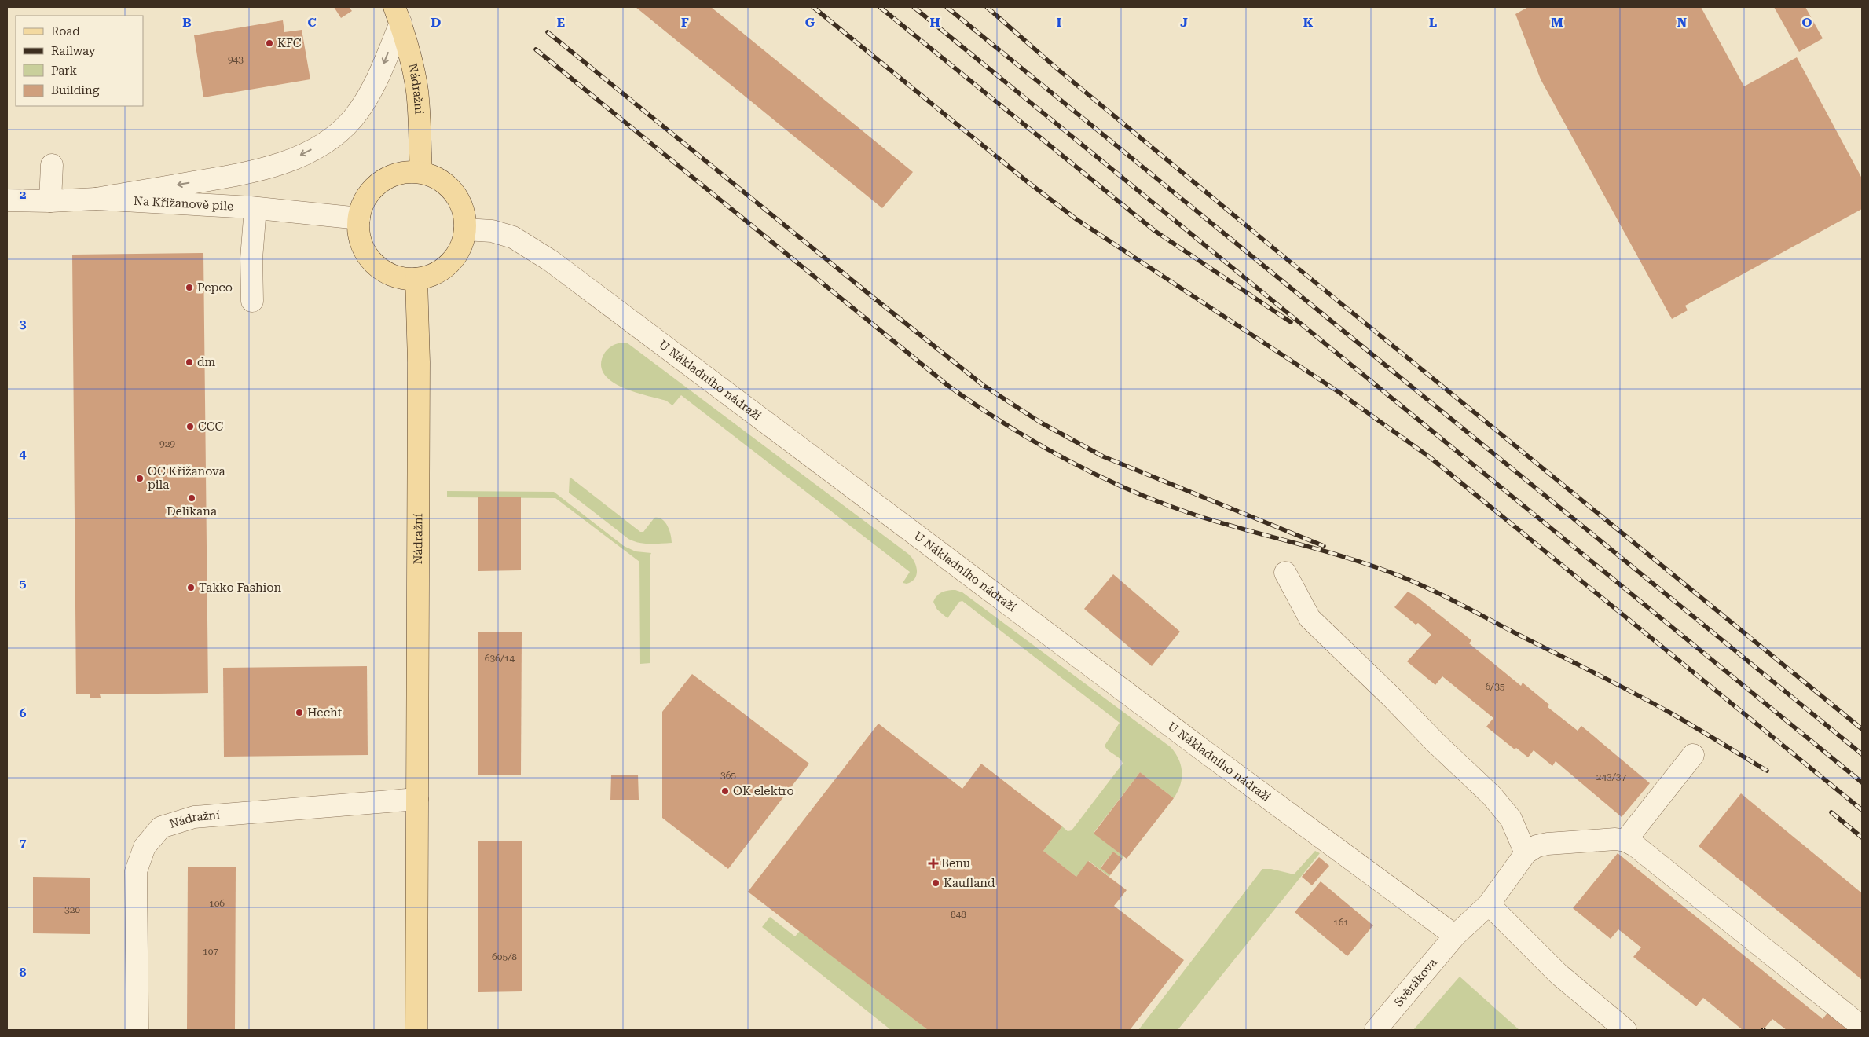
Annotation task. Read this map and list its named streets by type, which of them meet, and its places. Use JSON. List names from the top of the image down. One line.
{"streets":{"main road":["Nádražní"],"street":["Na Křižanově pile","U Nákladního nádraží","Svěrákova"]},"crossings":[["Nádražní","Na Křižanově pile"],["Nádražní","U Nákladního nádraží"],["Na Křižanově pile","U Nákladního nádraží"],["U Nákladního nádraží","Svěrákova"]],"places":{"other":["KFC","Pepco","dm","CCC","OC Křižanova pila","Delikana","Takko Fashion","Hecht","OK elektro","Kaufland"],"health":["Benu"]},"house_numbers":["943","929","636/14","6/35","365","243/37","106","320","848","161","107","605/8"],"legend":["Road","Railway","Park","Building"],"grid":{"columns":["B","C","D","E","F","G","H","I","J","K","L","M","N","O"],"rows":["2","3","4","5","6","7","8"]}}
